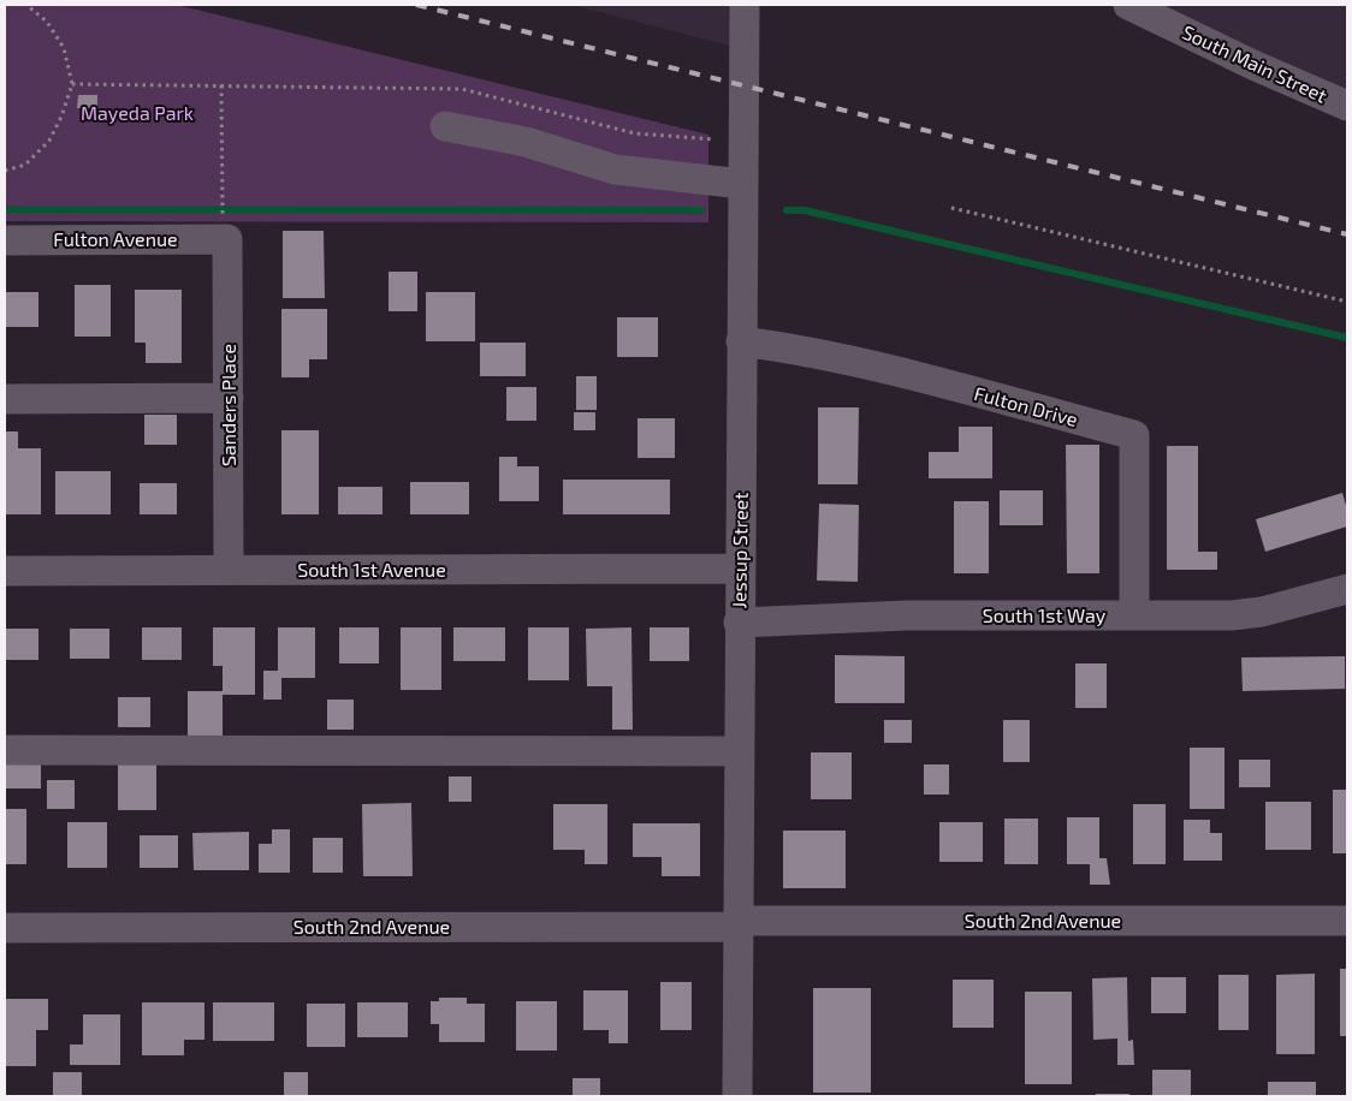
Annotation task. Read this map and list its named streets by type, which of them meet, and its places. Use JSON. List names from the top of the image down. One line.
{"streets":{"street":["South Main Street","Fulton Avenue","Sanders Place","Fulton Drive","Jessup Street","South 1st Avenue","South 1st Way","South 2nd Avenue"]},"crossings":[["Fulton Avenue","Sanders Place"],["Sanders Place","South 1st Avenue"],["Fulton Drive","Jessup Street"],["Fulton Drive","South 1st Way"],["Jessup Street","South 1st Avenue"],["Jessup Street","South 1st Way"],["Jessup Street","South 2nd Avenue"]],"parks":["Mayeda Park"]}
